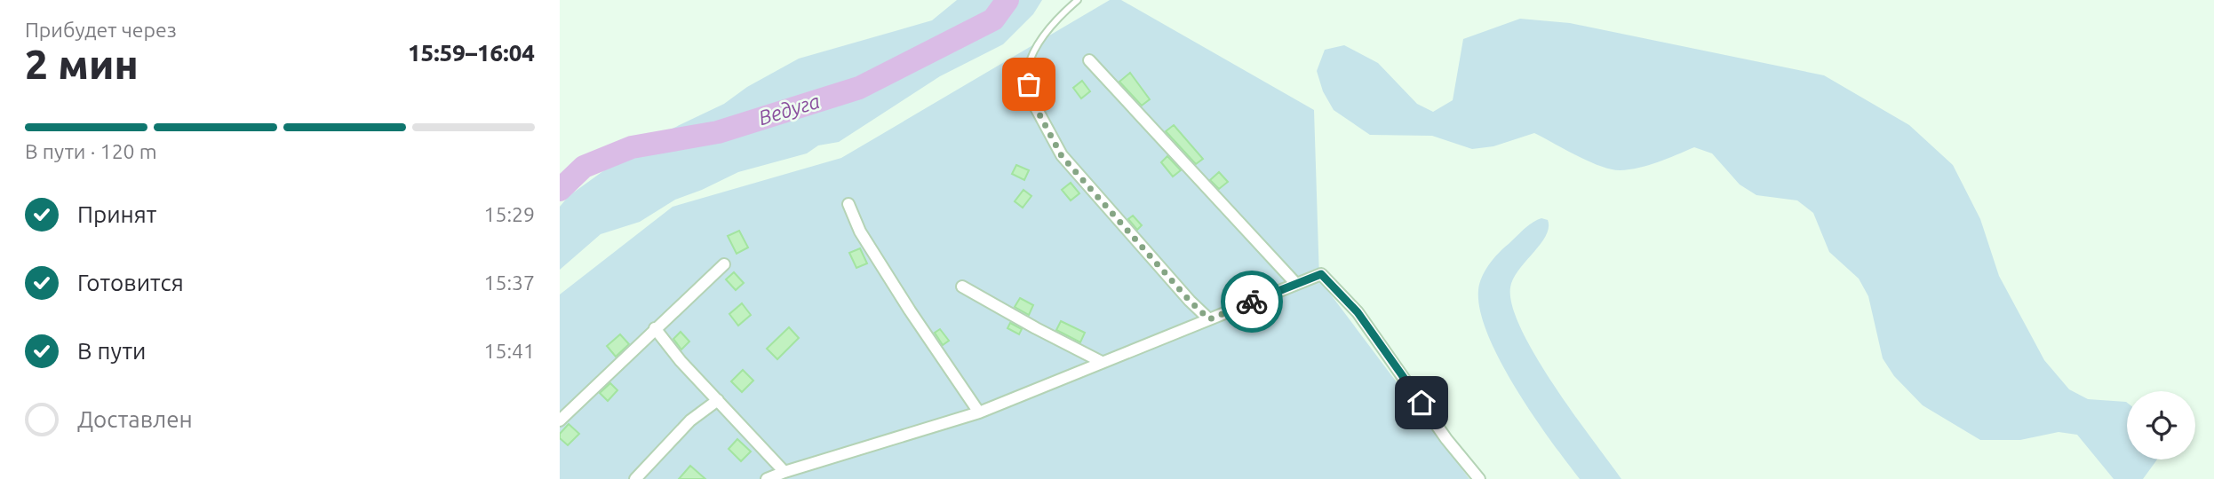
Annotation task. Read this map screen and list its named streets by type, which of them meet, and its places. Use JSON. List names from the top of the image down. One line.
{"water":["Ведуга"],"page":{"heading":["2 мин","Прибудет через","15:59–16:04"],"bar":"В пути · 120 m","list":[["Принят","15:29"],["Готовится","15:37"],["В пути","15:41"],"Доставлен"]}}
